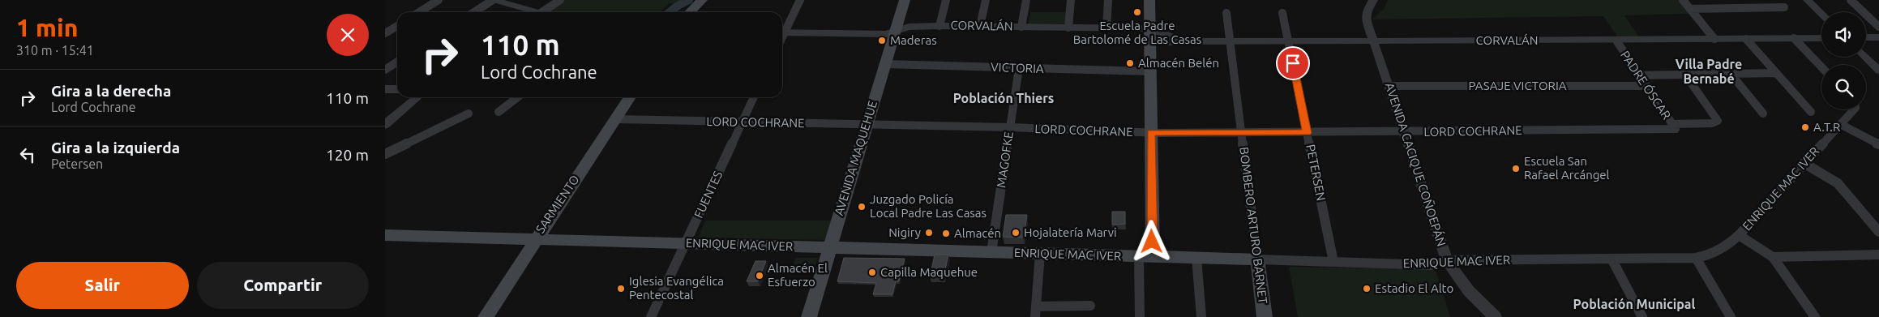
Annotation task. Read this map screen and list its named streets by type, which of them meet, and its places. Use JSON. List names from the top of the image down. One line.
{"streets":{"main road":["AVENIDA MAQUEHUE","ENRIQUE MAC IVER","SARMIENTO","BOMBERO ARTURO BARNET"],"street":["CORVALÁN","VICTORIA","PADRE ÓSCAR","PASAJE VICTORIA","LORD COCHRANE","MAGOFKE","AVENIDA CACIQUE COÑOEPÁN","PETERSEN","FUENTES"]},"crossings":[["CORVALÁN","PADRE ÓSCAR"],["CORVALÁN","AVENIDA MAQUEHUE"],["CORVALÁN","AVENIDA CACIQUE COÑOEPÁN"],["CORVALÁN","PETERSEN"],["CORVALÁN","BOMBERO ARTURO BARNET"],["VICTORIA","AVENIDA MAQUEHUE"],["VICTORIA","MAGOFKE"],["PADRE ÓSCAR","PASAJE VICTORIA"],["PADRE ÓSCAR","LORD COCHRANE"],["PASAJE VICTORIA","AVENIDA CACIQUE COÑOEPÁN"],["LORD COCHRANE","AVENIDA MAQUEHUE"],["LORD COCHRANE","MAGOFKE"],["LORD COCHRANE","AVENIDA CACIQUE COÑOEPÁN"],["LORD COCHRANE","PETERSEN"],["LORD COCHRANE","FUENTES"],["LORD COCHRANE","SARMIENTO"],["LORD COCHRANE","BOMBERO ARTURO BARNET"],["AVENIDA MAQUEHUE","ENRIQUE MAC IVER"],["MAGOFKE","ENRIQUE MAC IVER"],["AVENIDA CACIQUE COÑOEPÁN","ENRIQUE MAC IVER"],["PETERSEN","ENRIQUE MAC IVER"],["ENRIQUE MAC IVER","FUENTES"],["ENRIQUE MAC IVER","SARMIENTO"],["ENRIQUE MAC IVER","BOMBERO ARTURO BARNET"]],"districts":["Villa Padre Bernabé","Población Thiers","Población Municipal"],"places":["Escuela Padre Bartolomé de Las Casas","Maderas","Almacén Belén","A.T.R","Escuela San Rafael Arcángel","Juzgado Policía Local Padre Las Casas","Nigiry","Hojalatería Marvi","Almacén","Capilla Maquehue","Almacén El Esfuerzo","Iglesia Evangélica Pentecostal","Estadio El Alto"],"page":{"heading":["1 min","310 m · 15:41"],"turn":["110 m","Lord Cochrane"],"list":[{"name":"Gira a la derecha","note":"Lord Cochrane","value":"110 m"},{"name":"Gira a la izquierda","note":"Petersen","value":"120 m"}],"buttons":["Salir","Compartir"]}}
